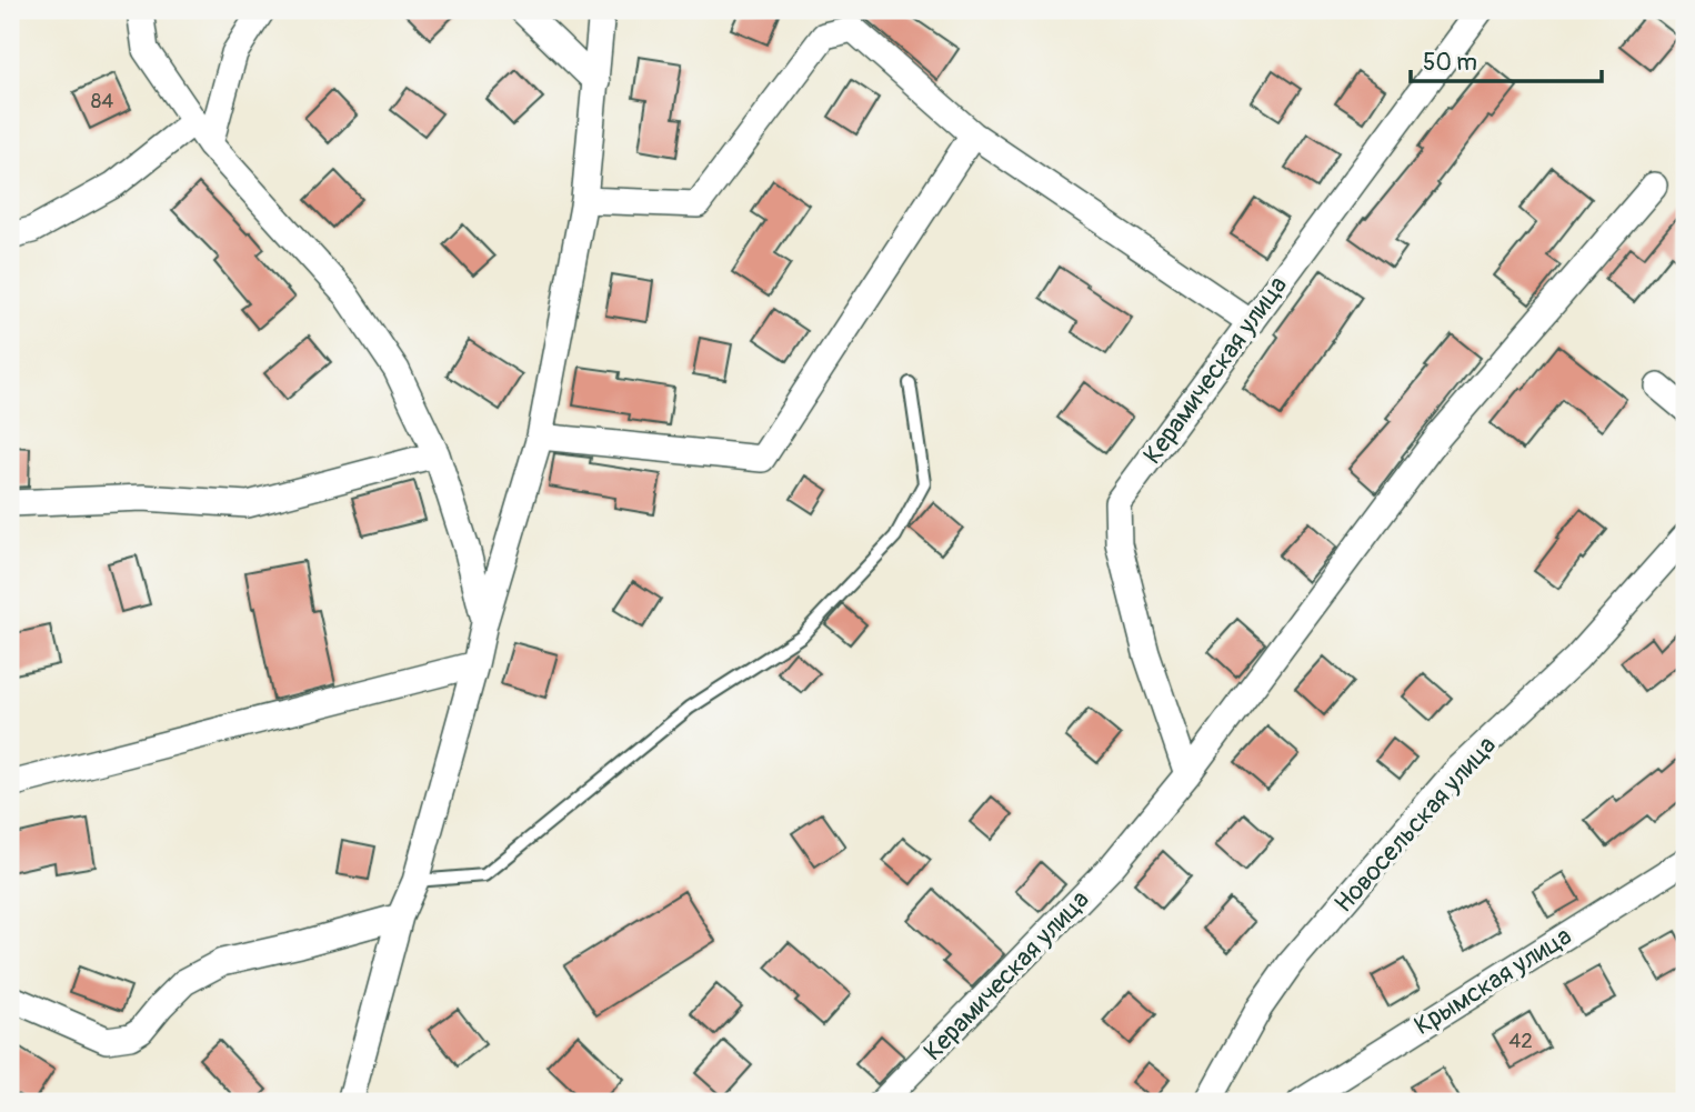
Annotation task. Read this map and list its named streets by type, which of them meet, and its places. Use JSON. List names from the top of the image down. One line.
{"streets":{"street":["Керамическая улица","Новосельская улица","Крымская улица"]},"house_numbers":["84","42"],"scale_bar":"50 m"}
